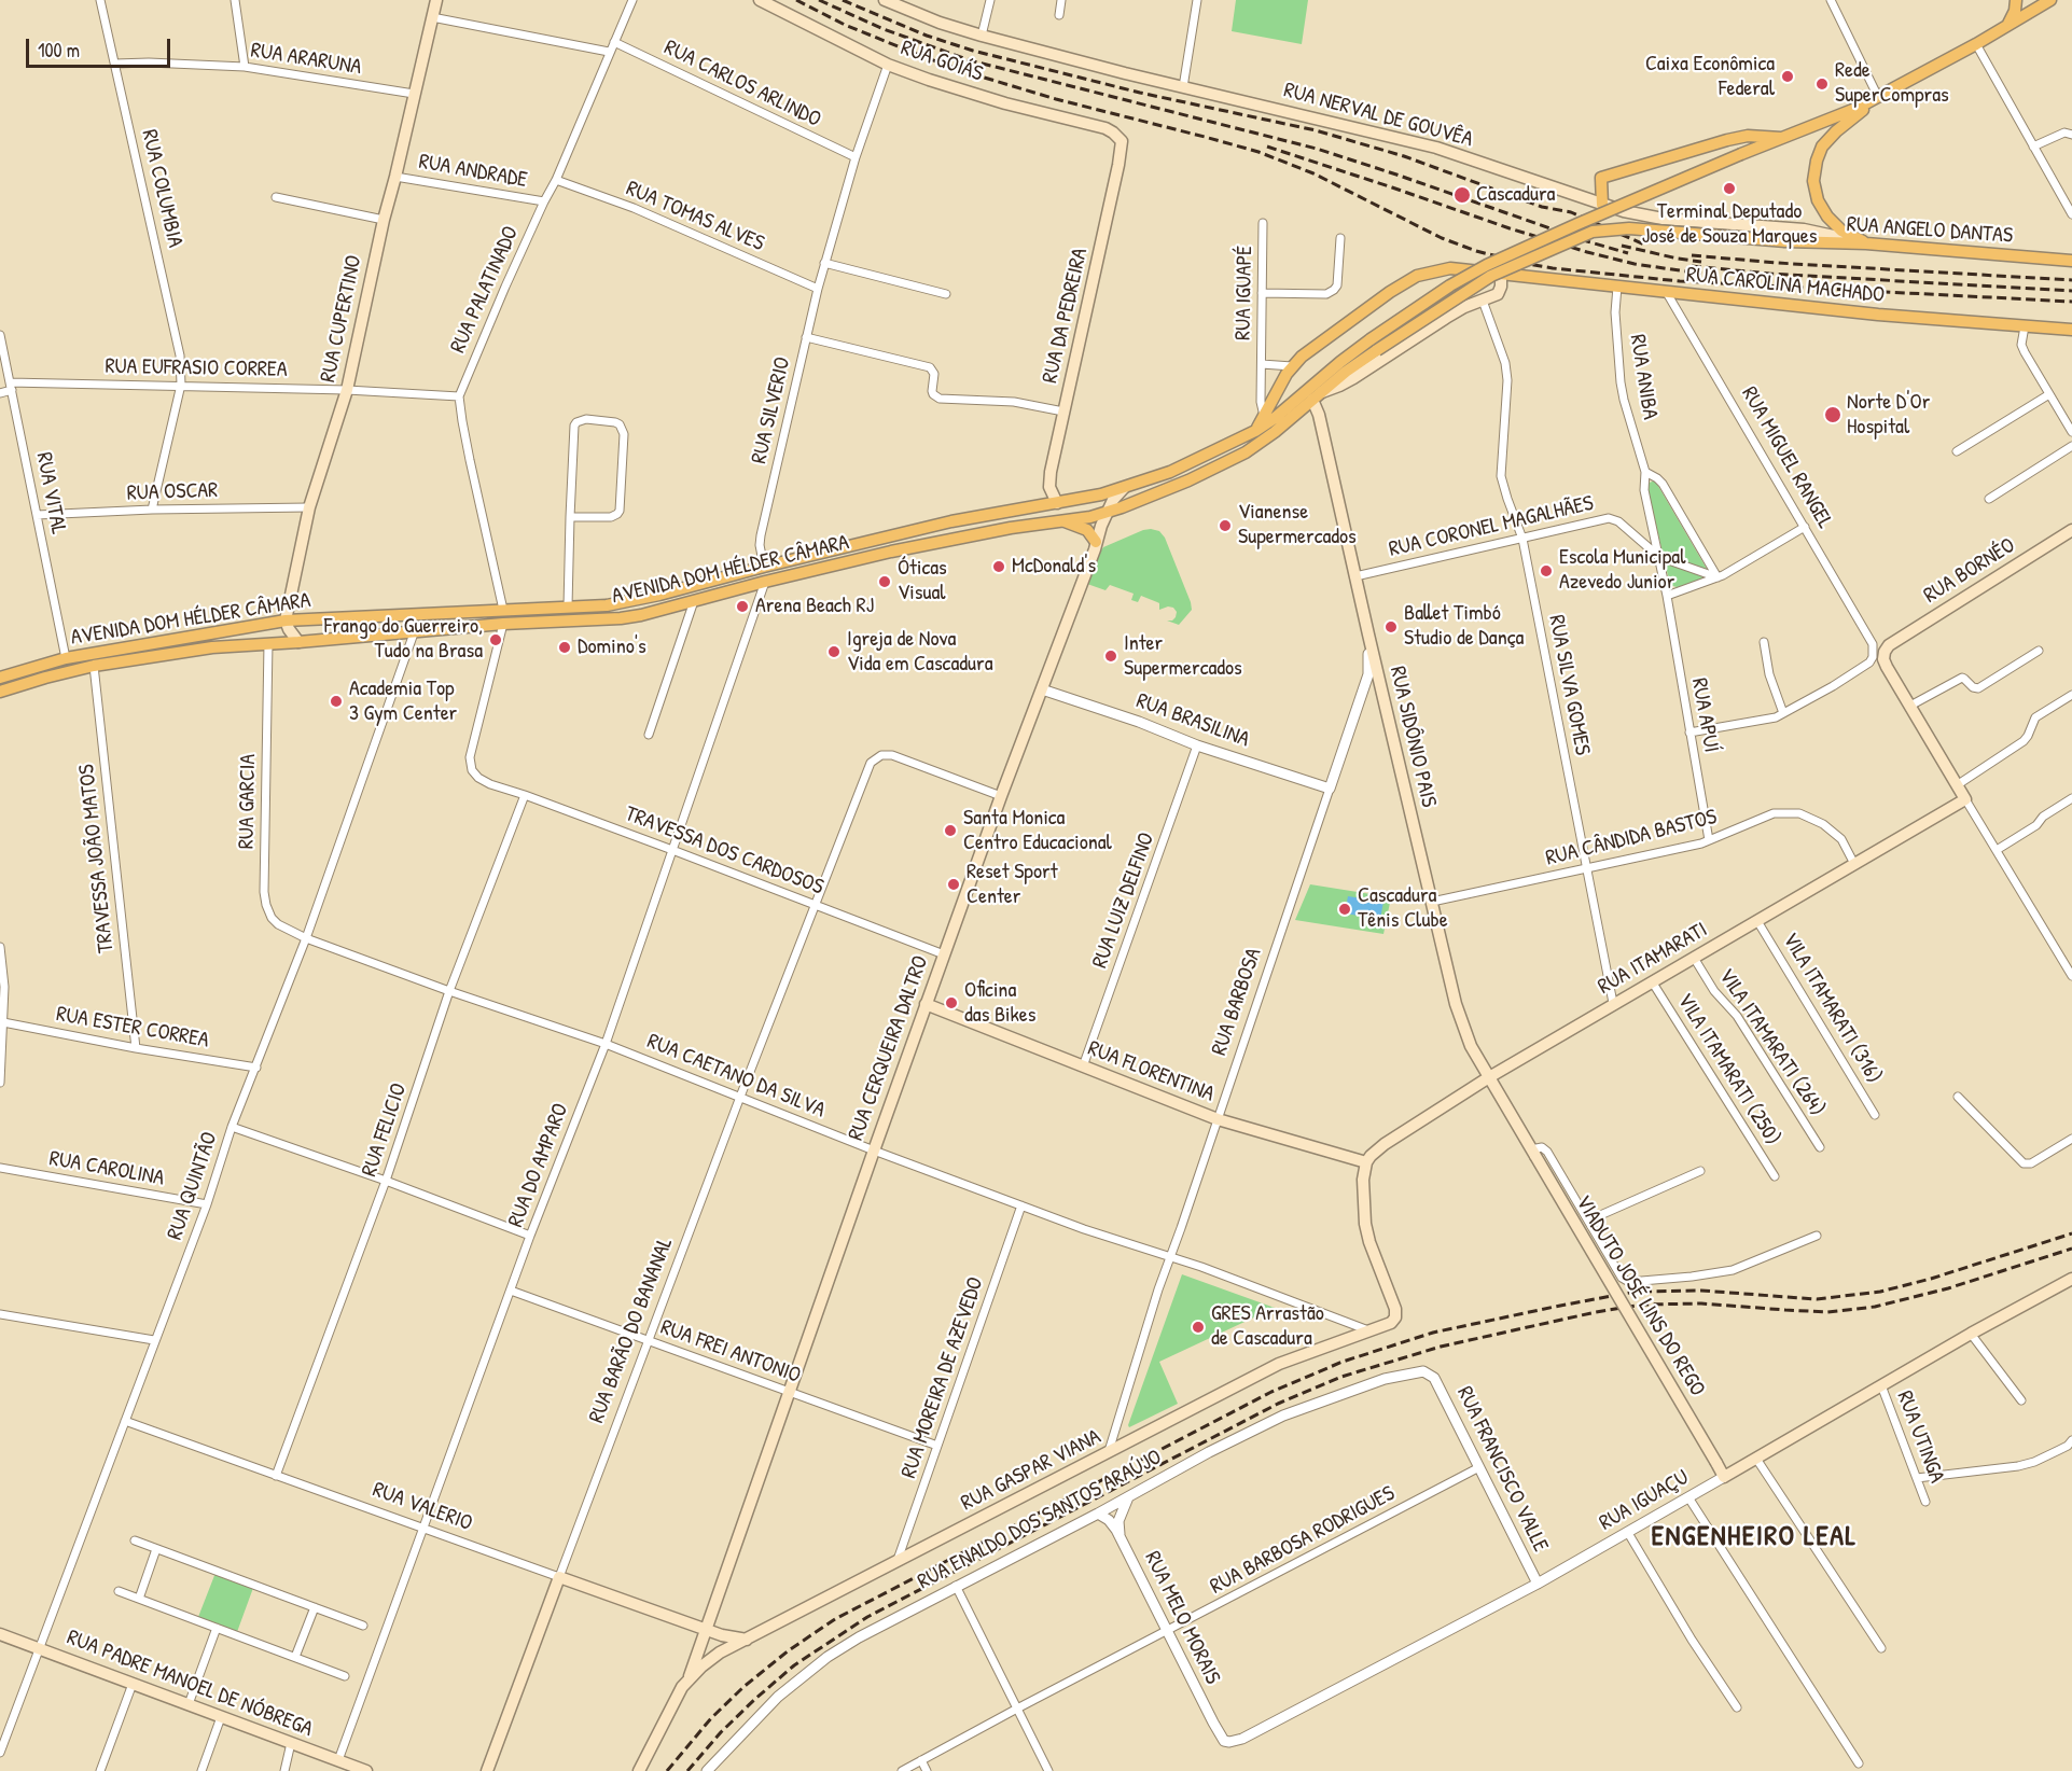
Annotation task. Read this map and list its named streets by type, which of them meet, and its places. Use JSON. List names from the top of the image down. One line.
{"streets":{"main road":["RUA GOIÁS","RUA NERVAL DE GOUVÊA","RUA ANGELO DANTAS","RUA CAROLINA MACHADO","RUA DA PEDREIRA","RUA CUPERTINO","AVENIDA DOM HÉLDER CÂMARA","RUA BORNÉO","RUA SIDÔNIO PAIS","RUA ITAMARATI","RUA CERQUEIRA DALTRO","RUA FLORENTINA","VIADUTO JOSÉ LINS DO REGO","RUA BARÃO DO BANANAL","RUA GASPAR VIANA","RUA IGUAÇU","RUA VALERIO","RUA PADRE MANOEL DE NÓBREGA"],"street":["RUA ARARUNA","RUA CARLOS ARLINDO","RUA ANDRADE","RUA COLUMBIA","RUA TOMAS ALVES","RUA PALATINADO","RUA IGUAPÉ","RUA EUFRASIO CORREA","RUA ANIBA","RUA SILVERIO","RUA MIGUEL RANGEL","RUA OSCAR","RUA VITAL","RUA CORONEL MAGALHÃES","RUA SILVA GOMES","RUA APUÍ","RUA BRASILINA","RUA GARCIA","RUA CÂNDIDA BASTOS","TRAVESSA DOS CARDOSOS","TRAVESSA JOÃO MATOS","RUA LUIZ DELFINO","RUA BARBOSA","VILA ITAMARATI (316)","RUA ESTER CORREA","VILA ITAMARATI (264)","VILA ITAMARATI (250)","RUA CAETANO DA SILVA","RUA FELICIO","RUA DO AMPARO","RUA CAROLINA","RUA QUINTÃO","RUA FREI ANTONIO","RUA MOREIRA DE AZEVEDO","RUA UTINGA","RUA FRANCISCO VALLE","RUA ENALDO DOS SANTOS ARAÚJO","RUA BARBOSA RODRIGUES","RUA MELO MORAIS"]},"crossings":[["RUA ARARUNA","RUA COLUMBIA"],["RUA ARARUNA","RUA CUPERTINO"],["RUA GOIÁS","RUA DA PEDREIRA"],["RUA GOIÁS","RUA SILVERIO"],["RUA CARLOS ARLINDO","RUA PALATINADO"],["RUA CARLOS ARLINDO","RUA SILVERIO"],["RUA NERVAL DE GOUVÊA","RUA ANGELO DANTAS"],["RUA ANDRADE","RUA PALATINADO"],["RUA ANDRADE","RUA CUPERTINO"],["RUA COLUMBIA","RUA EUFRASIO CORREA"],["RUA COLUMBIA","RUA OSCAR"],["RUA TOMAS ALVES","RUA PALATINADO"],["RUA TOMAS ALVES","RUA SILVERIO"],["RUA ANGELO DANTAS","AVENIDA DOM HÉLDER CÂMARA"],["RUA CAROLINA MACHADO","RUA ANIBA"],["RUA CAROLINA MACHADO","RUA MIGUEL RANGEL"],["RUA CAROLINA MACHADO","AVENIDA DOM HÉLDER CÂMARA"],["RUA PALATINADO","RUA EUFRASIO CORREA"],["RUA DA PEDREIRA","AVENIDA DOM HÉLDER CÂMARA"],["RUA CUPERTINO","RUA EUFRASIO CORREA"],["RUA CUPERTINO","RUA OSCAR"],["RUA CUPERTINO","AVENIDA DOM HÉLDER CÂMARA"],["RUA EUFRASIO CORREA","RUA VITAL"],["RUA ANIBA","RUA CORONEL MAGALHÃES"],["RUA ANIBA","RUA APUÍ"],["RUA SILVERIO","AVENIDA DOM HÉLDER CÂMARA"],["RUA OSCAR","RUA VITAL"],["RUA VITAL","AVENIDA DOM HÉLDER CÂMARA"],["RUA CORONEL MAGALHÃES","RUA SILVA GOMES"],["RUA CORONEL MAGALHÃES","RUA APUÍ"],["RUA CORONEL MAGALHÃES","RUA SIDÔNIO PAIS"],["AVENIDA DOM HÉLDER CÂMARA","RUA SILVA GOMES"],["AVENIDA DOM HÉLDER CÂMARA","RUA SIDÔNIO PAIS"],["AVENIDA DOM HÉLDER CÂMARA","RUA GARCIA"],["AVENIDA DOM HÉLDER CÂMARA","TRAVESSA DOS CARDOSOS"],["AVENIDA DOM HÉLDER CÂMARA","TRAVESSA JOÃO MATOS"],["AVENIDA DOM HÉLDER CÂMARA","RUA CERQUEIRA DALTRO"],["AVENIDA DOM HÉLDER CÂMARA","RUA DO AMPARO"],["AVENIDA DOM HÉLDER CÂMARA","RUA QUINTÃO"],["RUA SILVA GOMES","RUA CÂNDIDA BASTOS"],["RUA SILVA GOMES","RUA ITAMARATI"],["RUA APUÍ","RUA CÂNDIDA BASTOS"],["RUA BRASILINA","RUA LUIZ DELFINO"],["RUA BRASILINA","RUA BARBOSA"],["RUA BRASILINA","RUA CERQUEIRA DALTRO"],["RUA SIDÔNIO PAIS","RUA CÂNDIDA BASTOS"],["RUA SIDÔNIO PAIS","RUA ITAMARATI"],["RUA SIDÔNIO PAIS","RUA BARBOSA"],["RUA SIDÔNIO PAIS","VIADUTO JOSÉ LINS DO REGO"],["RUA GARCIA","RUA CAETANO DA SILVA"],["RUA GARCIA","RUA QUINTÃO"],["RUA CÂNDIDA BASTOS","RUA ITAMARATI"],["TRAVESSA DOS CARDOSOS","RUA CERQUEIRA DALTRO"],["TRAVESSA DOS CARDOSOS","RUA FELICIO"],["TRAVESSA DOS CARDOSOS","RUA DO AMPARO"],["TRAVESSA DOS CARDOSOS","RUA BARÃO DO BANANAL"],["TRAVESSA JOÃO MATOS","RUA ESTER CORREA"],["RUA LUIZ DELFINO","RUA FLORENTINA"],["RUA ITAMARATI","VILA ITAMARATI (316)"],["RUA ITAMARATI","VILA ITAMARATI (264)"],["RUA ITAMARATI","VILA ITAMARATI (250)"],["RUA ITAMARATI","RUA FLORENTINA"],["RUA ITAMARATI","VIADUTO JOSÉ LINS DO REGO"],["RUA ITAMARATI","RUA GASPAR VIANA"],["RUA BARBOSA","RUA FLORENTINA"],["RUA BARBOSA","RUA CAETANO DA SILVA"],["RUA BARBOSA","RUA GASPAR VIANA"],["RUA ESTER CORREA","RUA QUINTÃO"],["RUA CERQUEIRA DALTRO","RUA FLORENTINA"],["RUA CERQUEIRA DALTRO","RUA CAETANO DA SILVA"],["RUA CERQUEIRA DALTRO","RUA BARÃO DO BANANAL"],["RUA CERQUEIRA DALTRO","RUA FREI ANTONIO"],["RUA CERQUEIRA DALTRO","RUA GASPAR VIANA"],["RUA CERQUEIRA DALTRO","RUA VALERIO"],["RUA FLORENTINA","RUA GASPAR VIANA"],["RUA CAETANO DA SILVA","RUA FELICIO"],["RUA CAETANO DA SILVA","RUA DO AMPARO"],["RUA CAETANO DA SILVA","RUA QUINTÃO"],["RUA CAETANO DA SILVA","RUA BARÃO DO BANANAL"],["RUA CAETANO DA SILVA","RUA MOREIRA DE AZEVEDO"],["RUA CAETANO DA SILVA","RUA GASPAR VIANA"],["RUA FELICIO","RUA VALERIO"],["RUA DO AMPARO","RUA FREI ANTONIO"],["RUA DO AMPARO","RUA VALERIO"],["RUA DO AMPARO","RUA PADRE MANOEL DE NÓBREGA"],["RUA CAROLINA","RUA QUINTÃO"],["RUA QUINTÃO","RUA VALERIO"],["RUA QUINTÃO","RUA PADRE MANOEL DE NÓBREGA"],["VIADUTO JOSÉ LINS DO REGO","RUA IGUAÇU"],["RUA BARÃO DO BANANAL","RUA FREI ANTONIO"],["RUA BARÃO DO BANANAL","RUA VALERIO"],["RUA FREI ANTONIO","RUA MOREIRA DE AZEVEDO"],["RUA MOREIRA DE AZEVEDO","RUA GASPAR VIANA"],["RUA UTINGA","RUA IGUAÇU"],["RUA FRANCISCO VALLE","RUA IGUAÇU"],["RUA FRANCISCO VALLE","RUA ENALDO DOS SANTOS ARAÚJO"],["RUA FRANCISCO VALLE","RUA BARBOSA RODRIGUES"],["RUA IGUAÇU","RUA MELO MORAIS"],["RUA ENALDO DOS SANTOS ARAÚJO","RUA MELO MORAIS"],["RUA BARBOSA RODRIGUES","RUA MELO MORAIS"]],"districts":["ENGENHEIRO LEAL"],"places":["Caixa Econômica Federal","Rede SuperCompras","Terminal Deputado José de Souza Marques","Cascadura","Norte D'Or Hospital","Vianense Supermercados","McDonald's","Escola Municipal Azevedo Junior","Óticas Visual","Arena Beach RJ","Ballet Timbó Studio de Dança","Frango do Guerreiro, Tudo na Brasa","Domino's","Igreja de Nova Vida em Cascadura","Inter Supermercados","Academia Top 3 Gym Center","Santa Monica Centro Educacional","Reset Sport Center","Cascadura Tênis Clube","Oficina das Bikes","GRES Arrastão de Cascadura"],"scale_bar":"100 m"}
